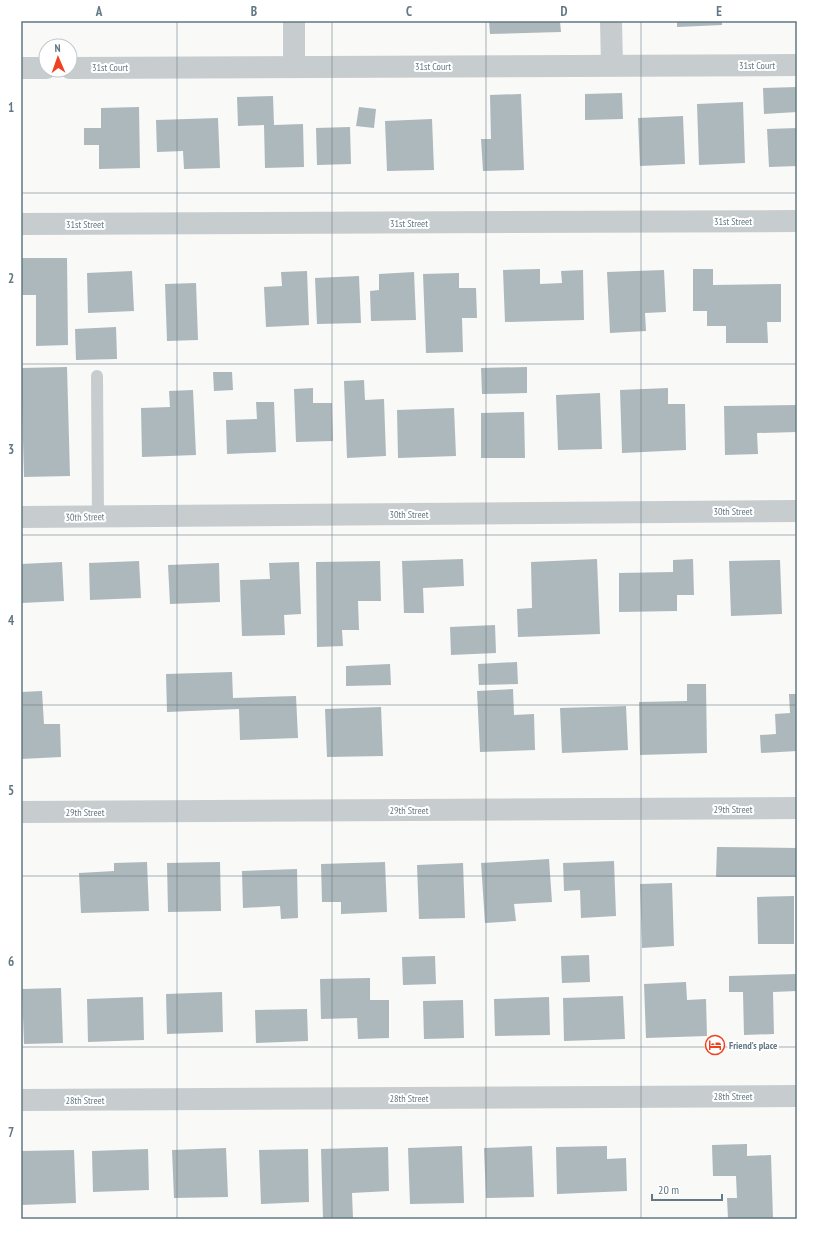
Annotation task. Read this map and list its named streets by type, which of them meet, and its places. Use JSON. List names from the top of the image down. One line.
{"streets":{"street":["31st Court","31st Street","30th Street","29th Street","28th Street"]},"places":{"hotel":["Friend's place"]},"scale_bar":"20 m","north":"top","grid":{"columns":["A","B","C","D","E"],"rows":["1","2","3","4","5","6","7"]}}
